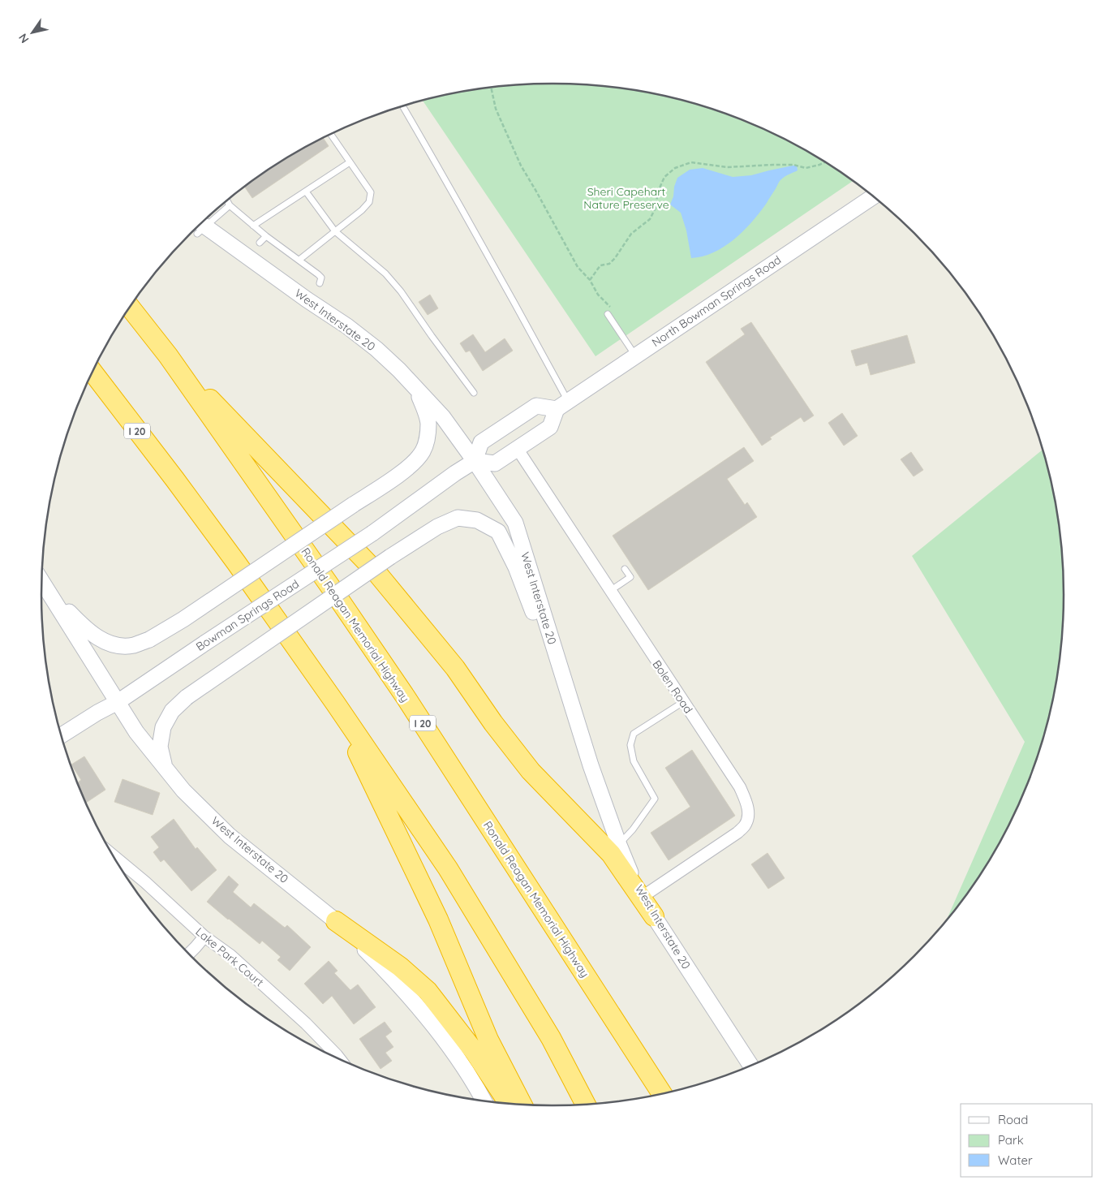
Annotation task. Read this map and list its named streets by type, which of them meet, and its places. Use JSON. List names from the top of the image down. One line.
{"streets":{"highway":["I 20","Ronald Reagan Memorial Highway"],"main road":["North Bowman Springs Road","West Interstate 20","Bowman Springs Road"],"street":["Bolen Road","Lake Park Court"]},"crossings":[["West Interstate 20","Bowman Springs Road"],["West Interstate 20","Bolen Road"]],"parks":["Sheri Capehart Nature Preserve"],"legend":["Road","Park","Water"],"north":"bottom left"}
